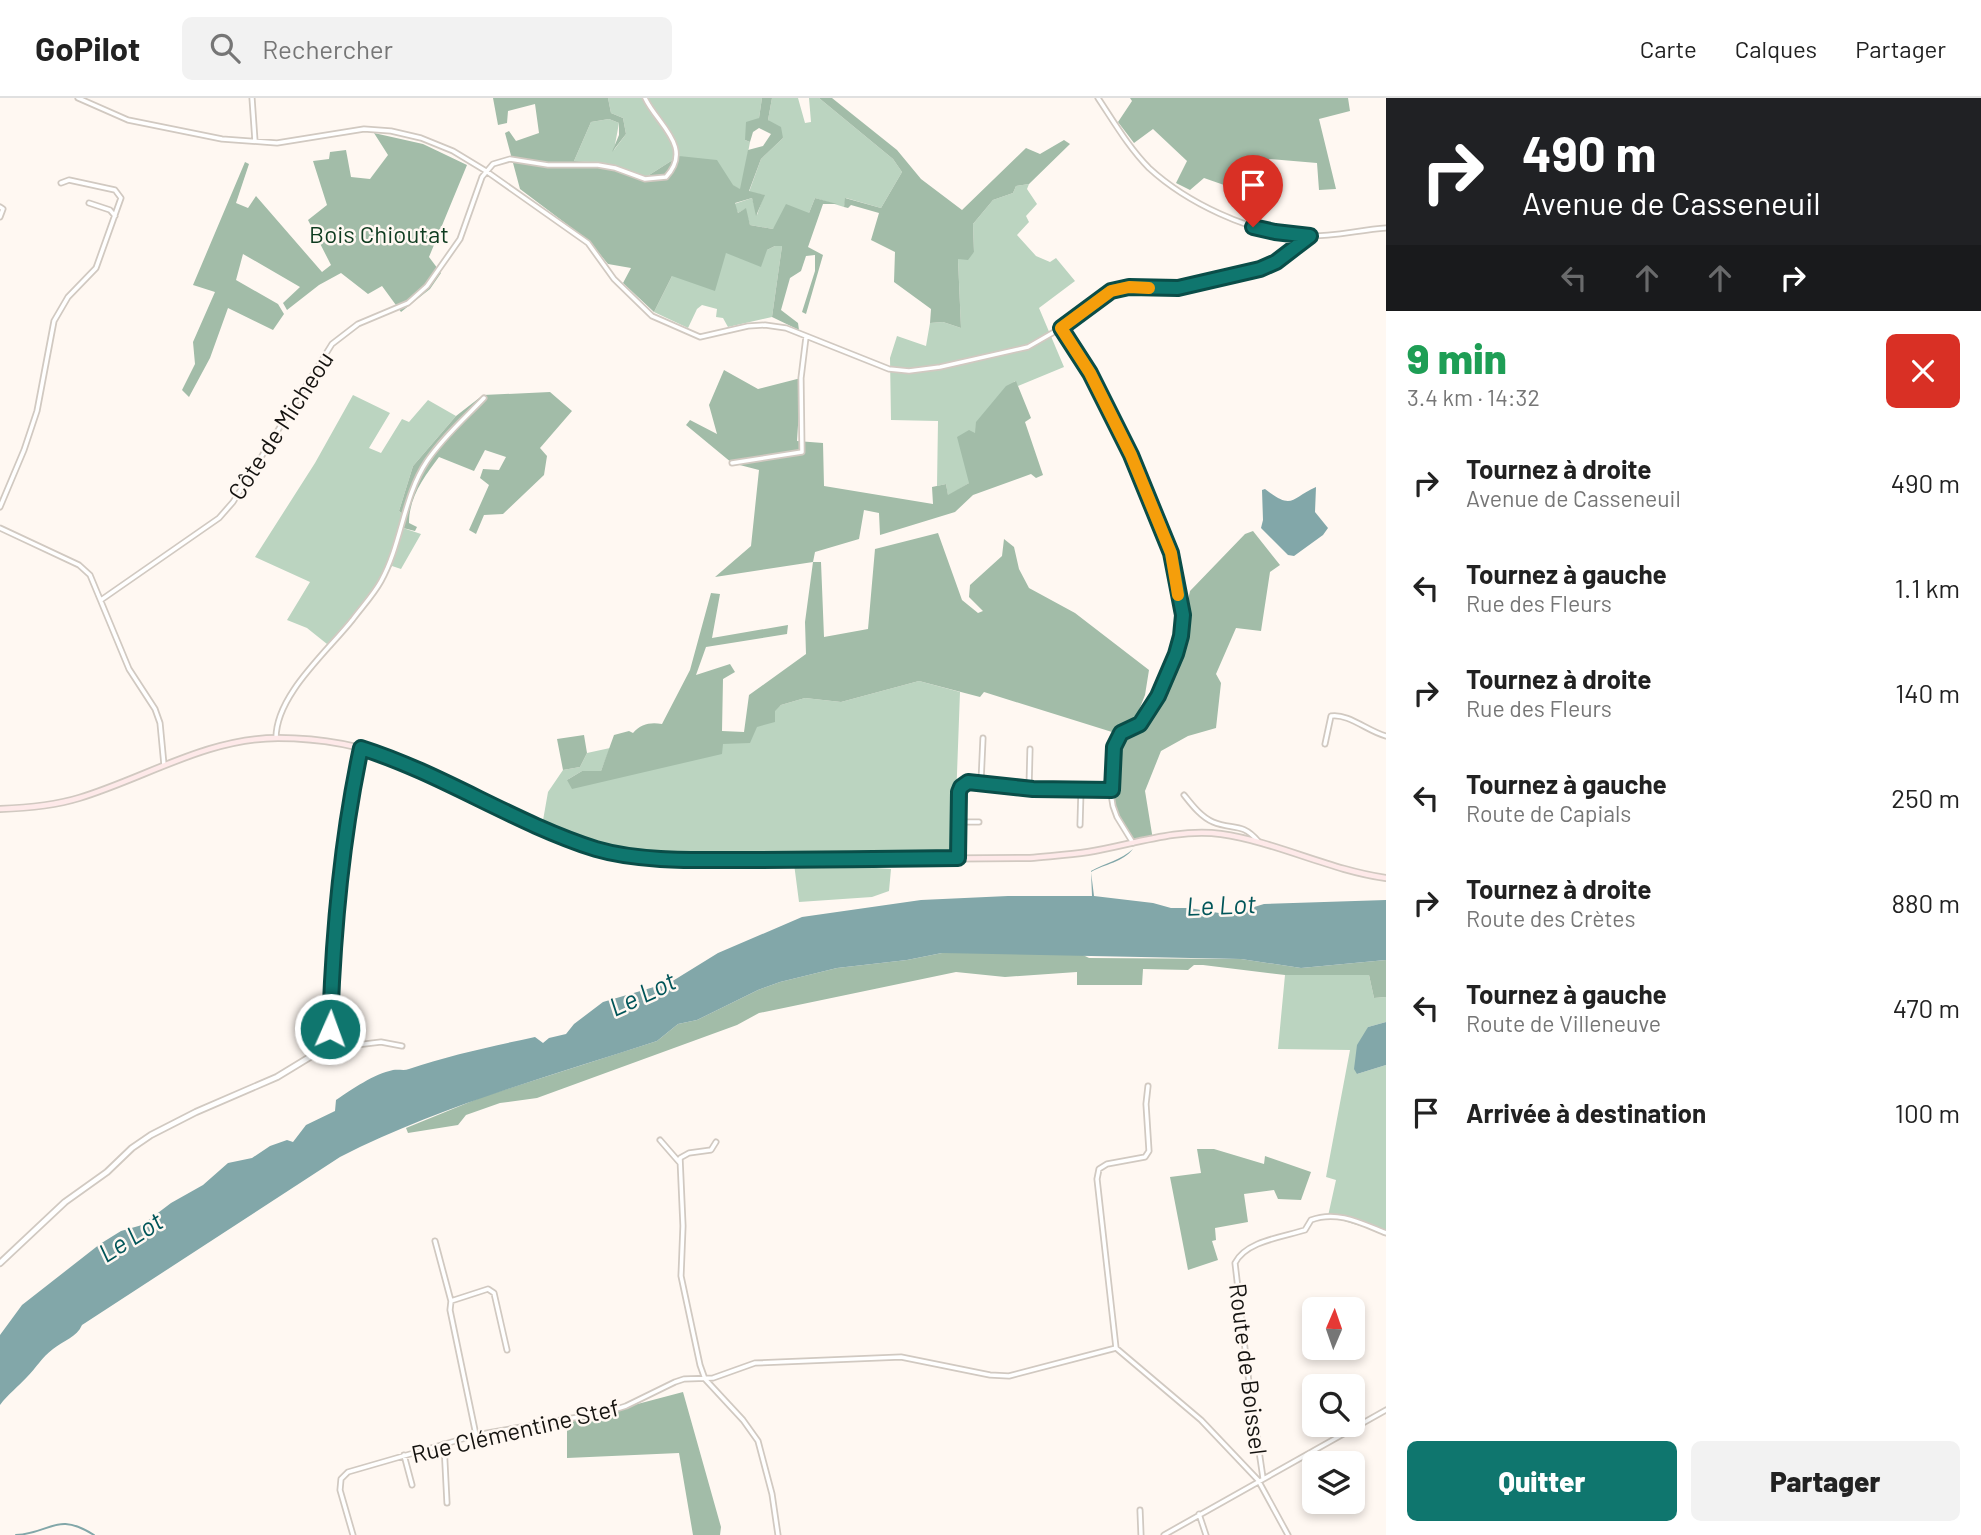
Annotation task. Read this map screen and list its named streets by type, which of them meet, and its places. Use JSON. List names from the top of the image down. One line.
{"streets":{"street":["Côte de Micheou","Route de Boissel","Rue Clémentine Stef"]},"water":["Le Lot"],"parks":["Bois Chioutat"],"north":"top","page":{"header":"GoPilot","search":"Rechercher","nav":["Carte","Calques","Partager"],"turn":["490 m","Avenue de Casseneuil"],"heading":["9 min","3.4 km · 14:32"],"list":[{"name":"Tournez à droite","note":"Avenue de Casseneuil","value":"490 m"},{"name":"Tournez à gauche","note":"Rue des Fleurs","value":"1.1 km"},{"name":"Tournez à droite","note":"Rue des Fleurs","value":"140 m"},{"name":"Tournez à gauche","note":"Route de Capials","value":"250 m"},{"name":"Tournez à droite","note":"Route des Crètes","value":"880 m"},{"name":"Tournez à gauche","note":"Route de Villeneuve","value":"470 m"},{"name":"Arrivée à destination","value":"100 m"}],"buttons":["Quitter","Partager"]}}
